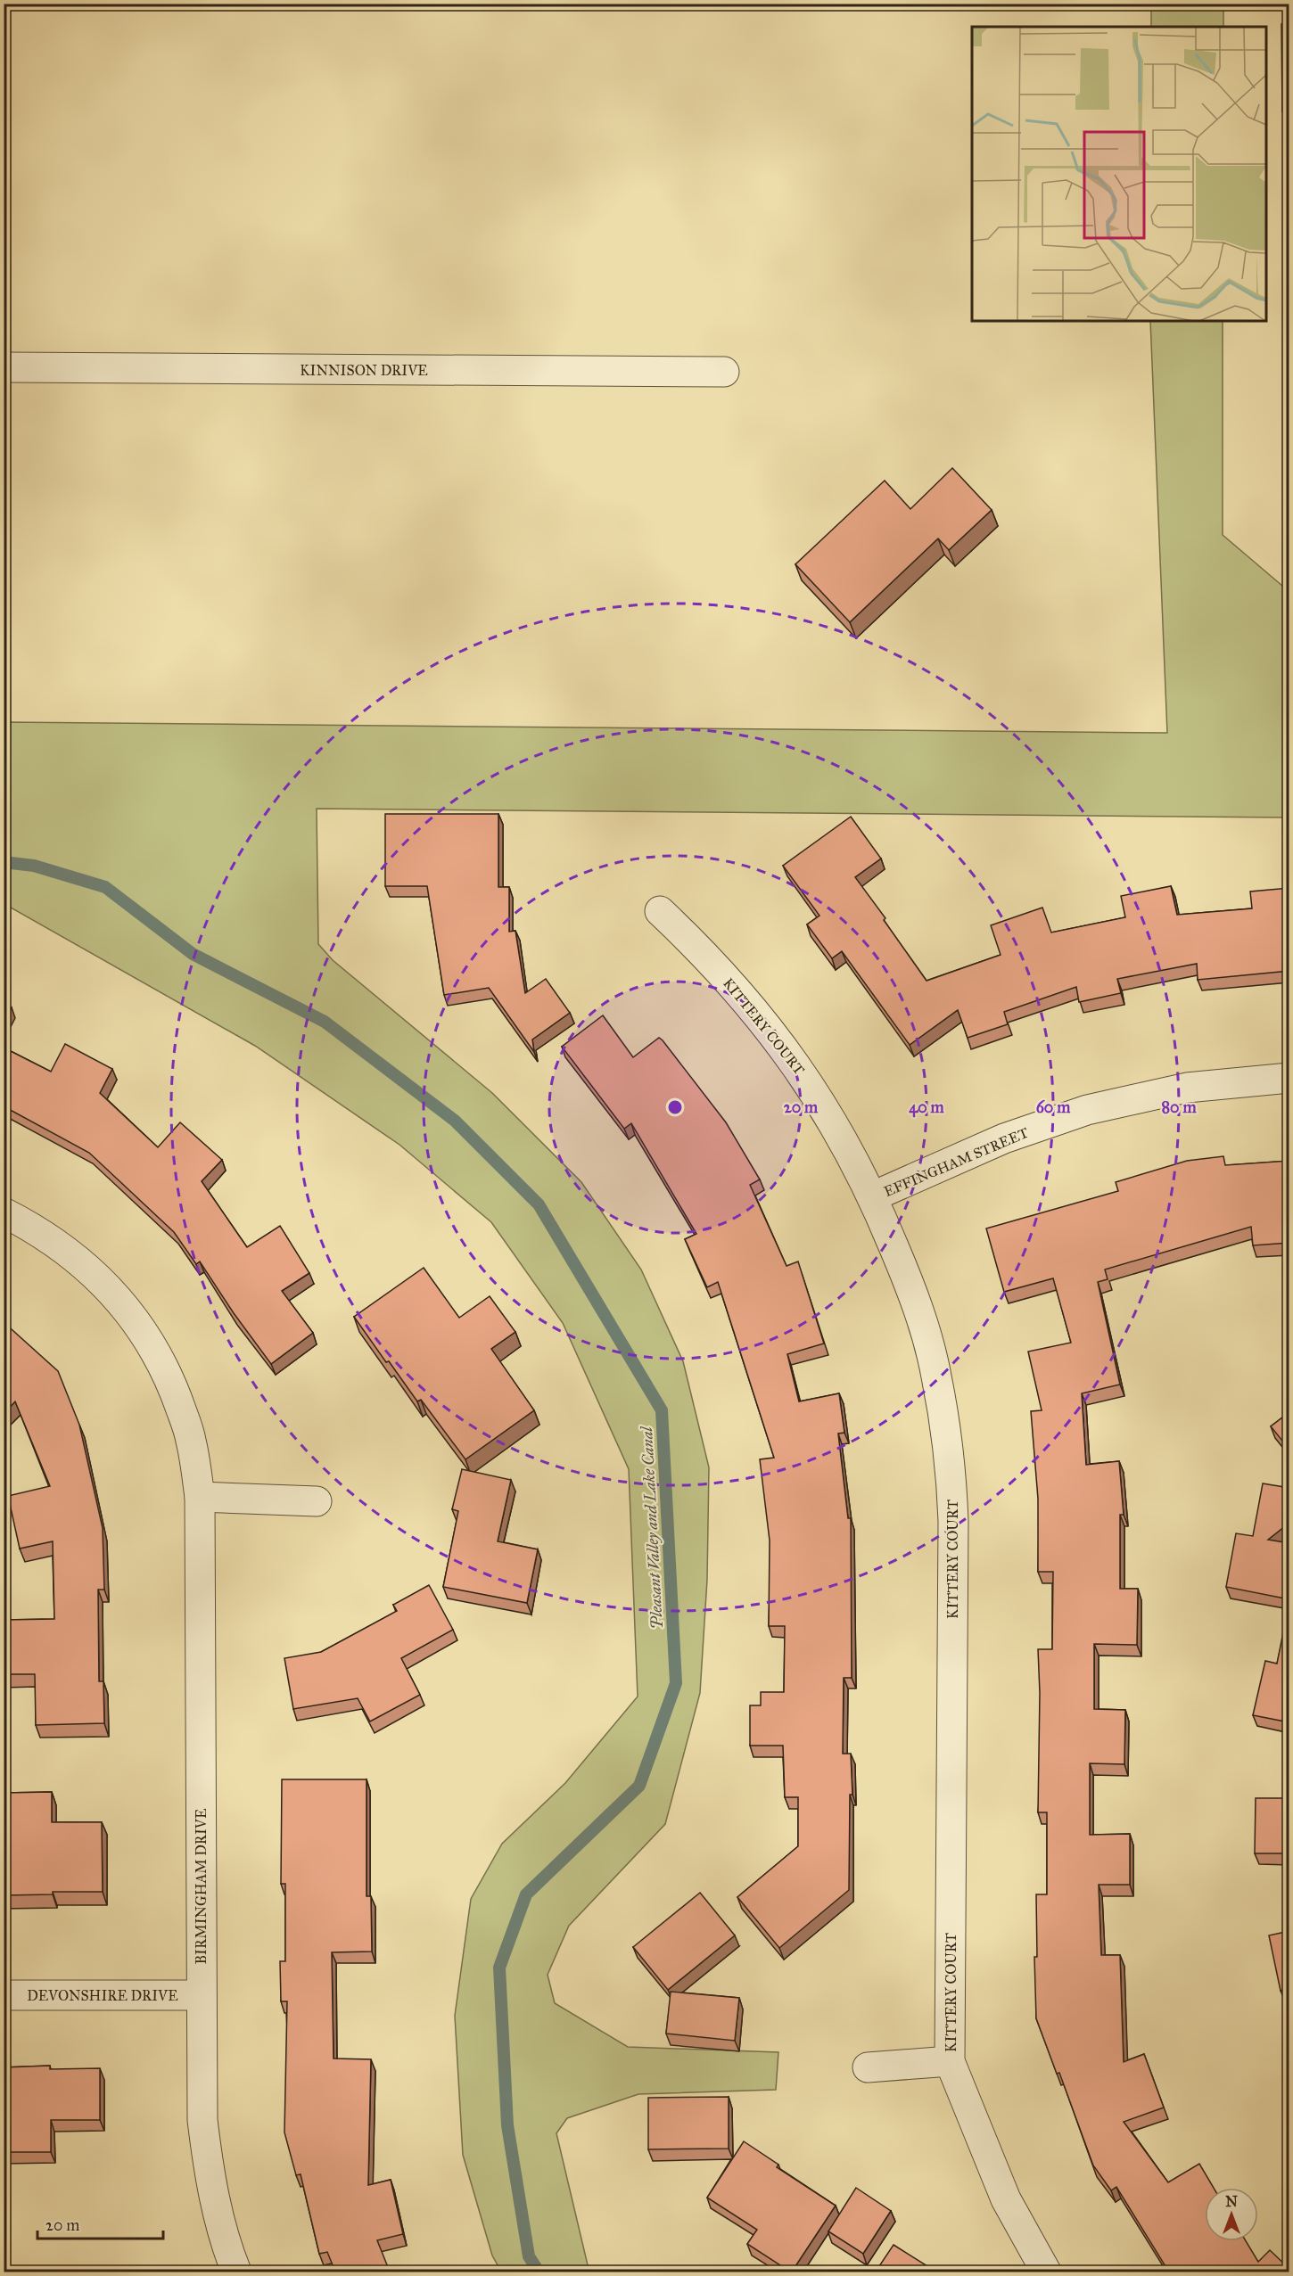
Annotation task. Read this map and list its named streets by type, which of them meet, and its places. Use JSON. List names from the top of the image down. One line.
{"streets":{"street":["KINNISON DRIVE","KITTERY COURT","EFFINGHAM STREET","BIRMINGHAM DRIVE","DEVONSHIRE DRIVE"]},"crossings":[["KITTERY COURT","EFFINGHAM STREET"],["BIRMINGHAM DRIVE","DEVONSHIRE DRIVE"]],"water":["Pleasant Valley and Lake Canal"],"scale_bar":"20 m","north":"top","rings":["20 m","40 m","60 m","80 m"]}
